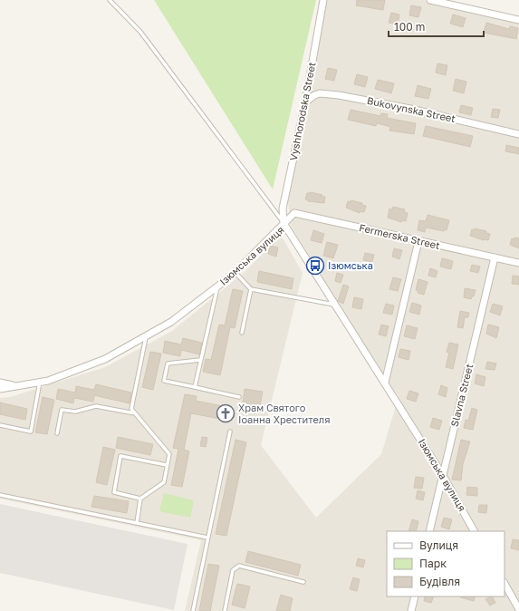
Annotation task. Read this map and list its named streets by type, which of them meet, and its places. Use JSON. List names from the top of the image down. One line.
{"streets":{"street":["Bukovynska Street","Vyshhorodska Street","Fermerska Street","Ізюмська вулиця","Slavna Street"]},"crossings":[["Bukovynska Street","Vyshhorodska Street"],["Vyshhorodska Street","Fermerska Street"],["Vyshhorodska Street","Ізюмська вулиця"],["Fermerska Street","Ізюмська вулиця"],["Fermerska Street","Slavna Street"],["Ізюмська вулиця","Slavna Street"]],"places":{"bus stop":["Ізюмська"],"church":["Храм Святого Іоанна Хрестителя"]},"legend":["Вулиця","Парк","Будівля"],"scale_bar":"100 m"}
